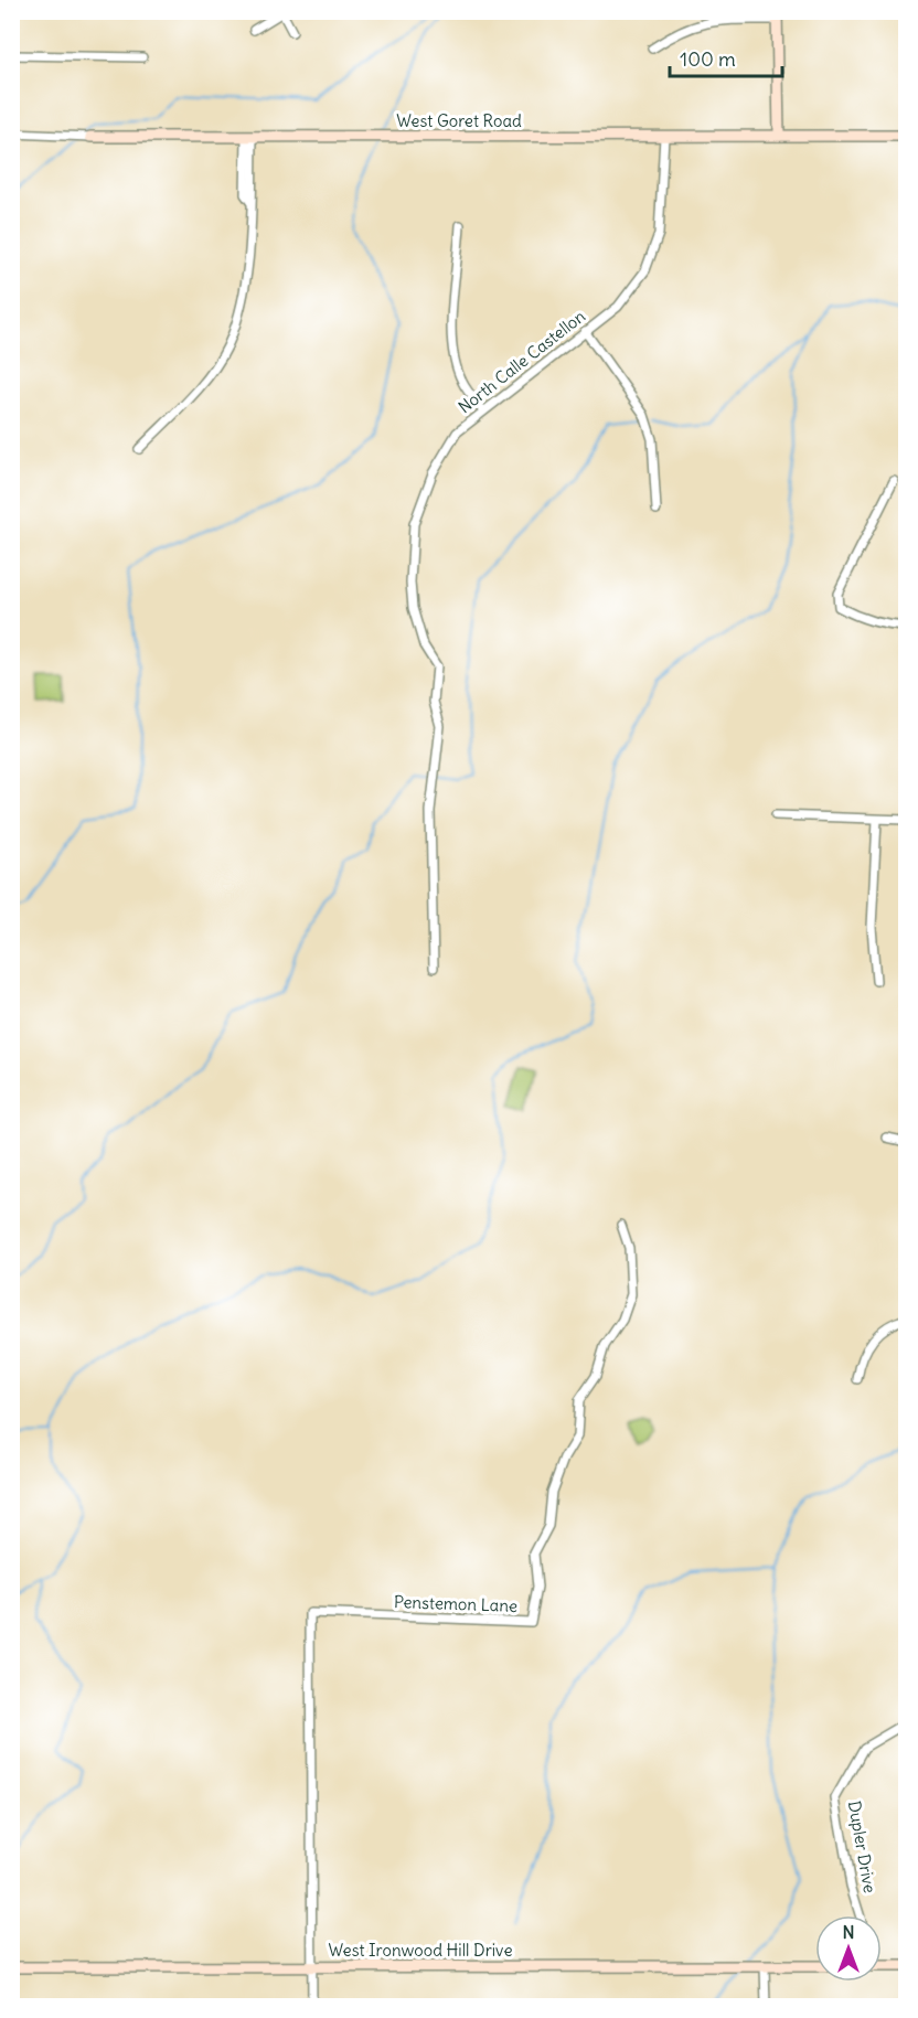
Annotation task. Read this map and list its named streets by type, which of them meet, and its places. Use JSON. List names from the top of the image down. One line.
{"streets":{"street":["West Goret Road","North Calle Castellon","Penstemon Lane","Dupler Drive","West Ironwood Hill Drive"]},"crossings":[["West Goret Road","North Calle Castellon"],["Penstemon Lane","West Ironwood Hill Drive"]],"scale_bar":"100 m","north":"top"}
